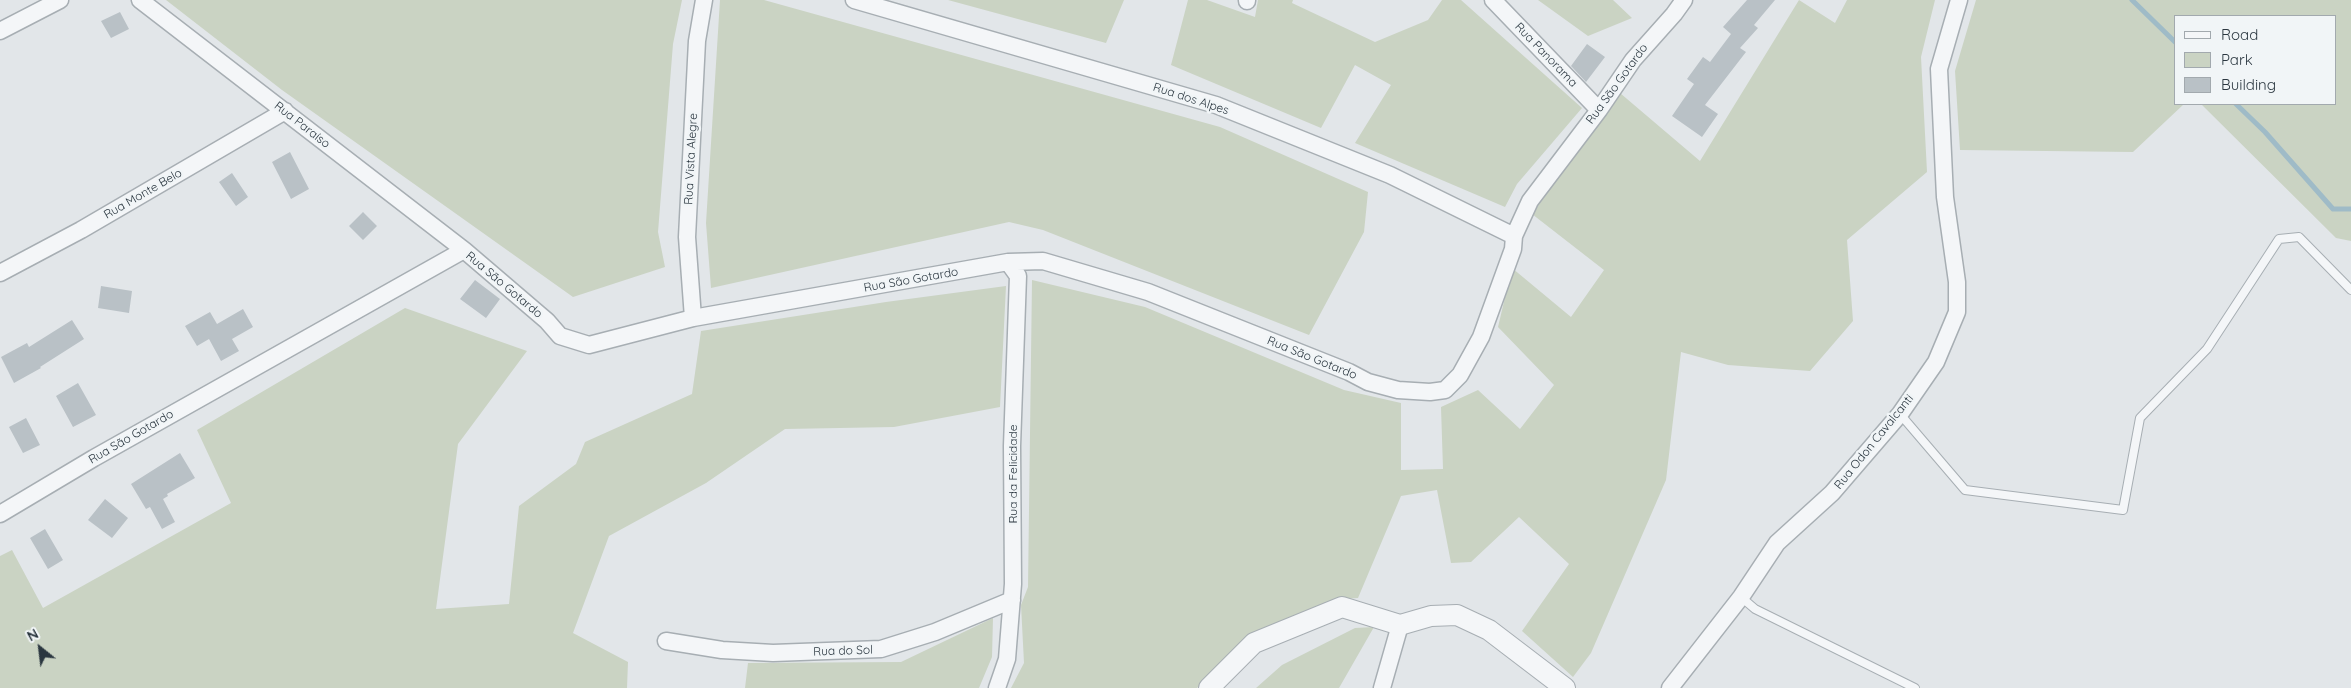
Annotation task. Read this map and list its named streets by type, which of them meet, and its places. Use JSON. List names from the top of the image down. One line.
{"streets":{"street":["Rua Panorama","Rua São Gotardo","Rua dos Alpes","Rua Paraíso","Rua Vista Alegre","Rua Monte Belo","Rua Odon Cavalcanti","Rua da Felicidade","Rua do Sol"]},"crossings":[["Rua Panorama","Rua São Gotardo"],["Rua São Gotardo","Rua dos Alpes"],["Rua São Gotardo","Rua Paraíso"],["Rua São Gotardo","Rua Vista Alegre"],["Rua São Gotardo","Rua da Felicidade"],["Rua Paraíso","Rua Monte Belo"],["Rua da Felicidade","Rua do Sol"]],"legend":["Road","Park","Building"],"north":"top left"}
